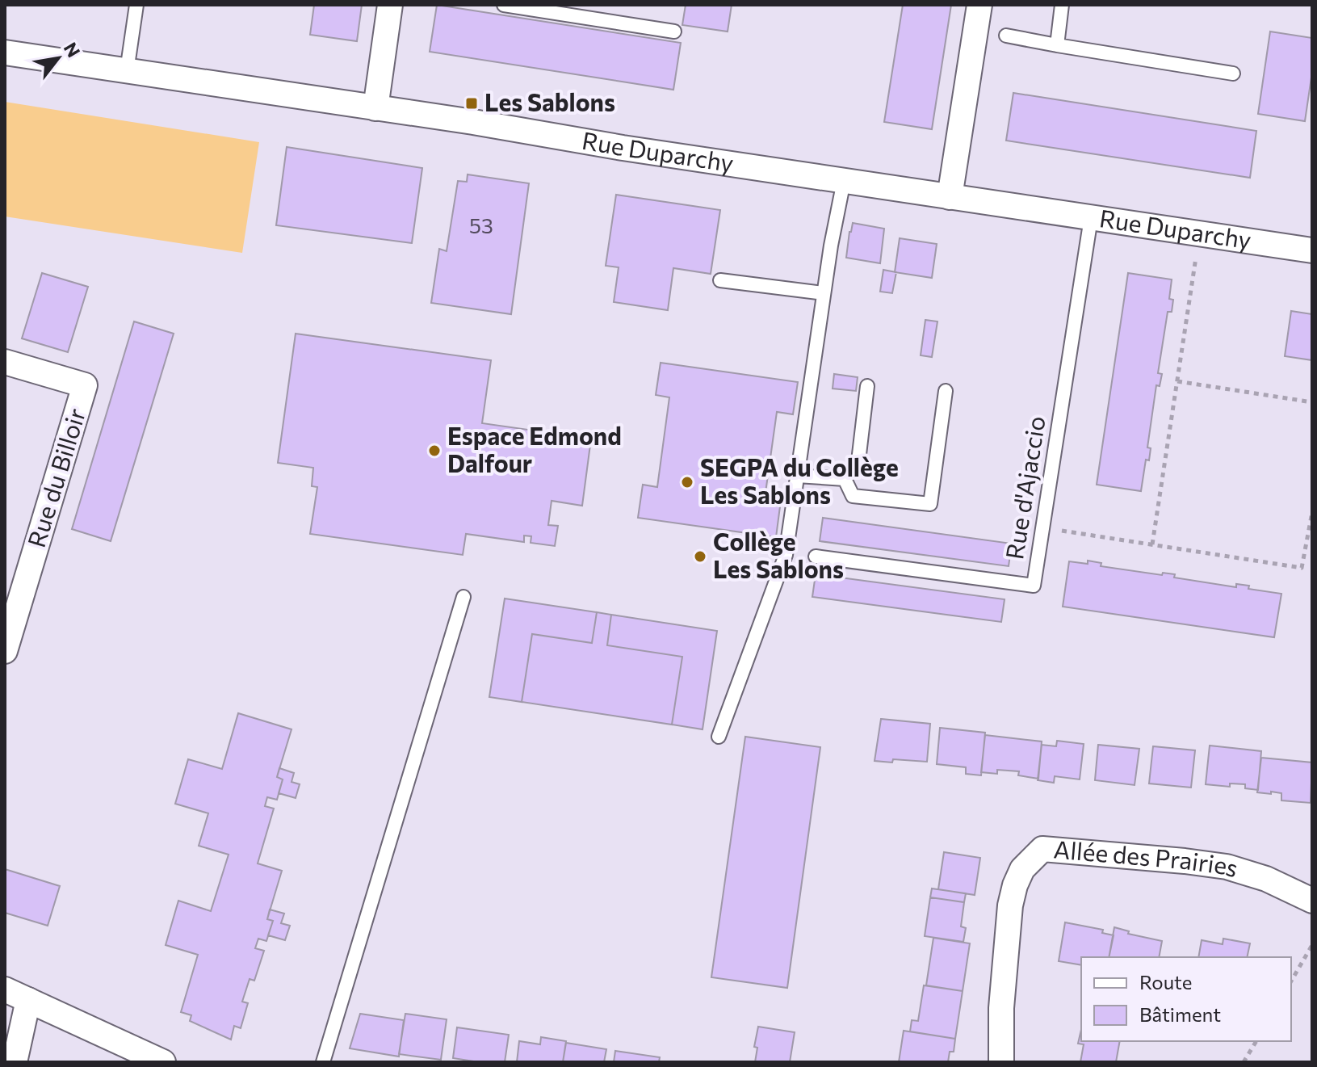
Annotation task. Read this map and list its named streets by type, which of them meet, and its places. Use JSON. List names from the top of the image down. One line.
{"streets":{"street":["Rue Duparchy","Rue du Billoir","Allée des Prairies"],"lane":["Rue d'Ajaccio"]},"crossings":[["Rue Duparchy","Rue d'Ajaccio"]],"places":{"transit":["Les Sablons"],"other":["Espace Edmond Dalfour","SEGPA du Collège Les Sablons","Collège Les Sablons"]},"house_numbers":["53"],"legend":["Route","Bâtiment"],"north":"top right"}
